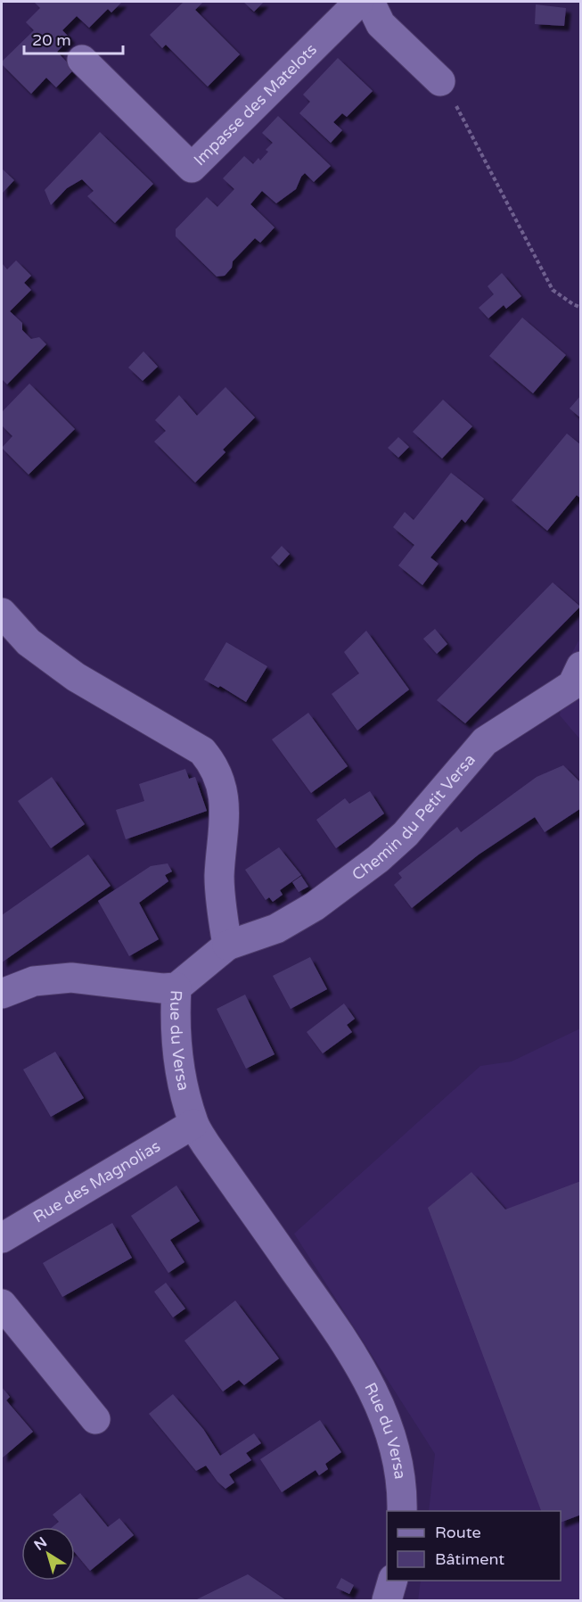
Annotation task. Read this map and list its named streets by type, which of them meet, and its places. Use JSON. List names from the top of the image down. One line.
{"streets":{"street":["Impasse des Matelots","Chemin du Petit Versa","Rue du Versa","Rue des Magnolias"]},"crossings":[["Chemin du Petit Versa","Rue du Versa"],["Rue du Versa","Rue des Magnolias"]],"legend":["Route","Bâtiment"],"scale_bar":"20 m","north":"top left"}
